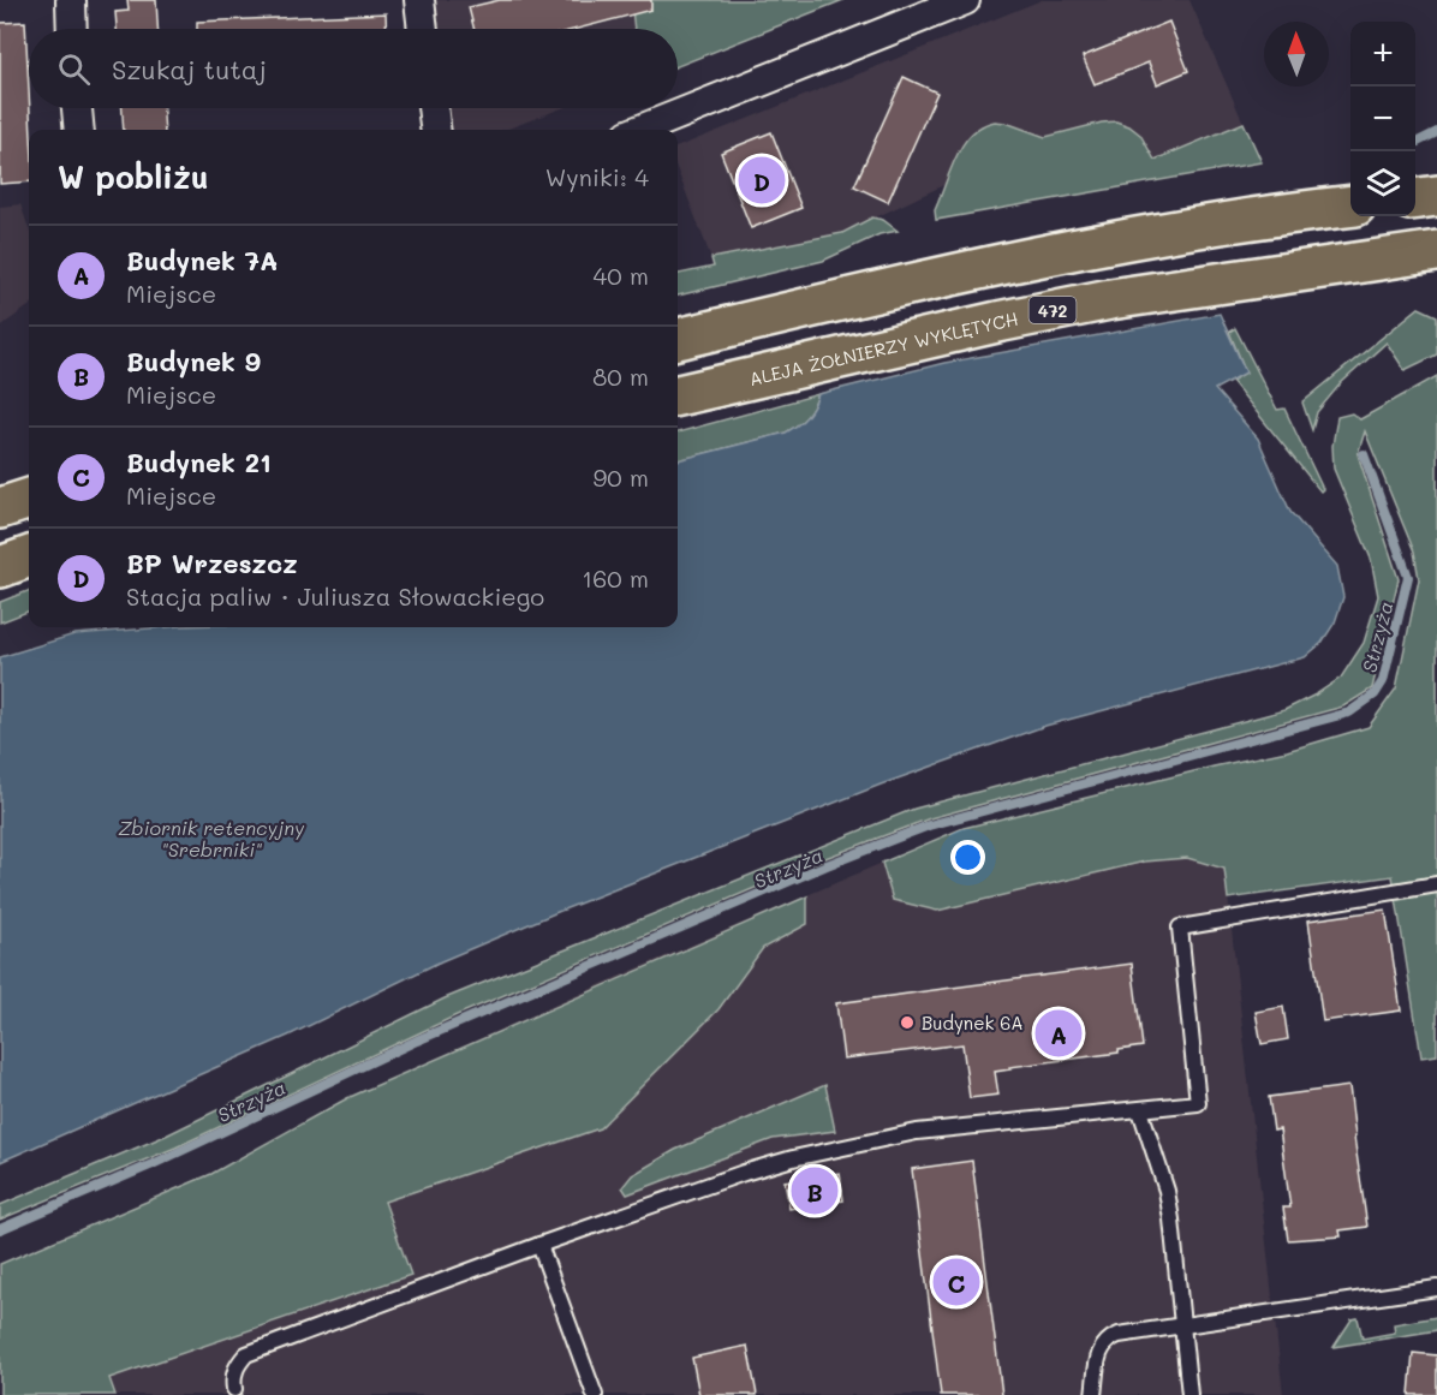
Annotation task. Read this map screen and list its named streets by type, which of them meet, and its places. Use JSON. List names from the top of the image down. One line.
{"streets":{"main road":["472","ALEJA ŻOŁNIERZY WYKLĘTYCH"]},"water":["Strzyża","Zbiornik retencyjny \"Srebrniki\""],"places":["Budynek 6A"],"north":"top","page":{"map_buttons":["+","−"],"search":"Szukaj tutaj","heading":["W pobliżu","Wyniki: 4"],"pins":["D","A","B","C"],"list":[{"mark":"A","name":"Budynek 7A","note":"Miejsce","value":"40 m"},{"mark":"B","name":"Budynek 9","note":"Miejsce","value":"80 m"},{"mark":"C","name":"Budynek 21","note":"Miejsce","value":"90 m"},{"mark":"D","name":"BP Wrzeszcz","note":"Stacja paliw · Juliusza Słowackiego","value":"160 m"}]}}
